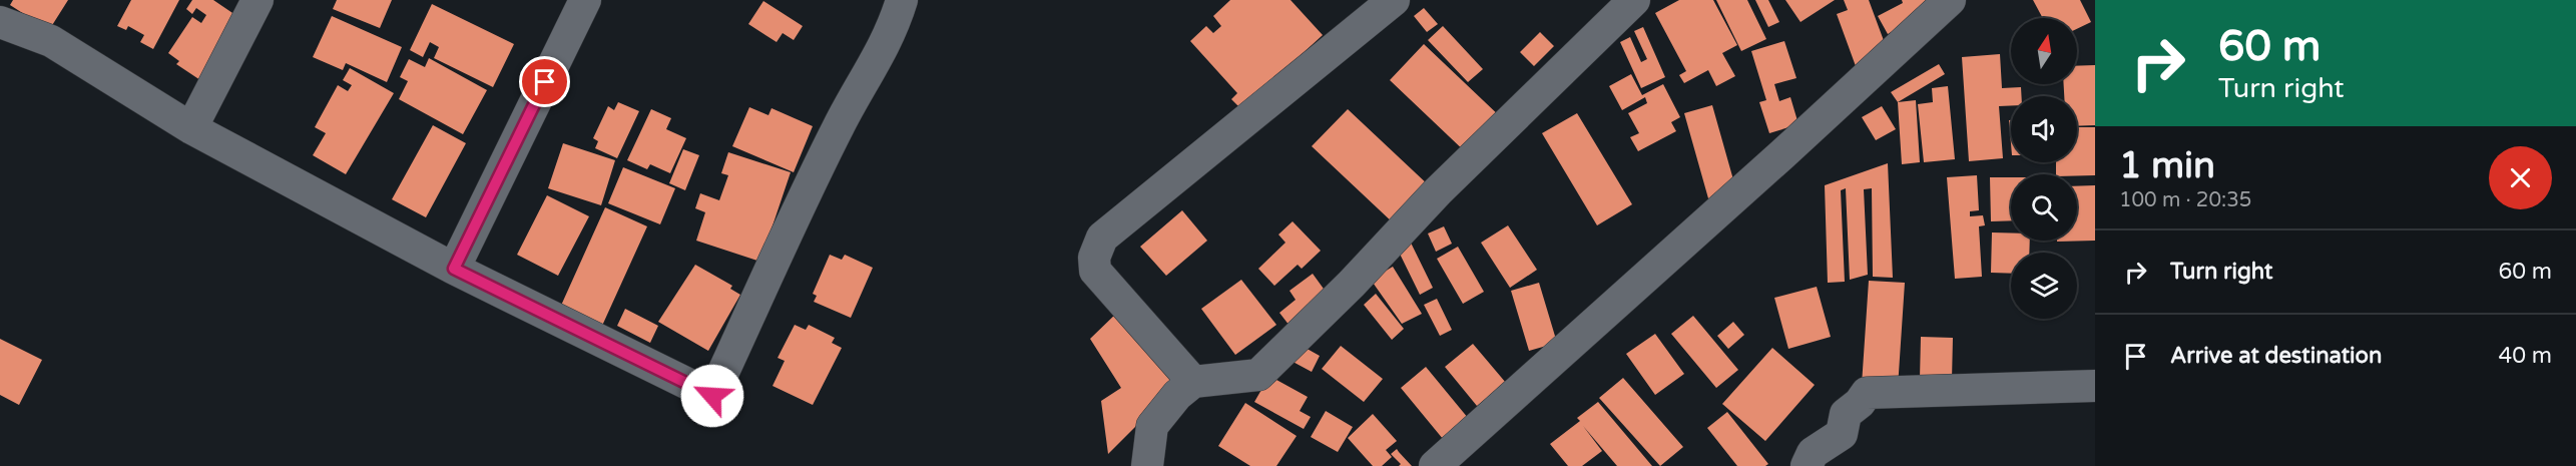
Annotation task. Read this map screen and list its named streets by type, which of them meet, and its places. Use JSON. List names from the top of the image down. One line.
{"north":"top","page":{"turn":["60 m","Turn right"],"heading":["1 min","100 m · 20:35"],"list":[{"name":"Turn right","value":"60 m"},{"name":"Arrive at destination","value":"40 m"}]}}
